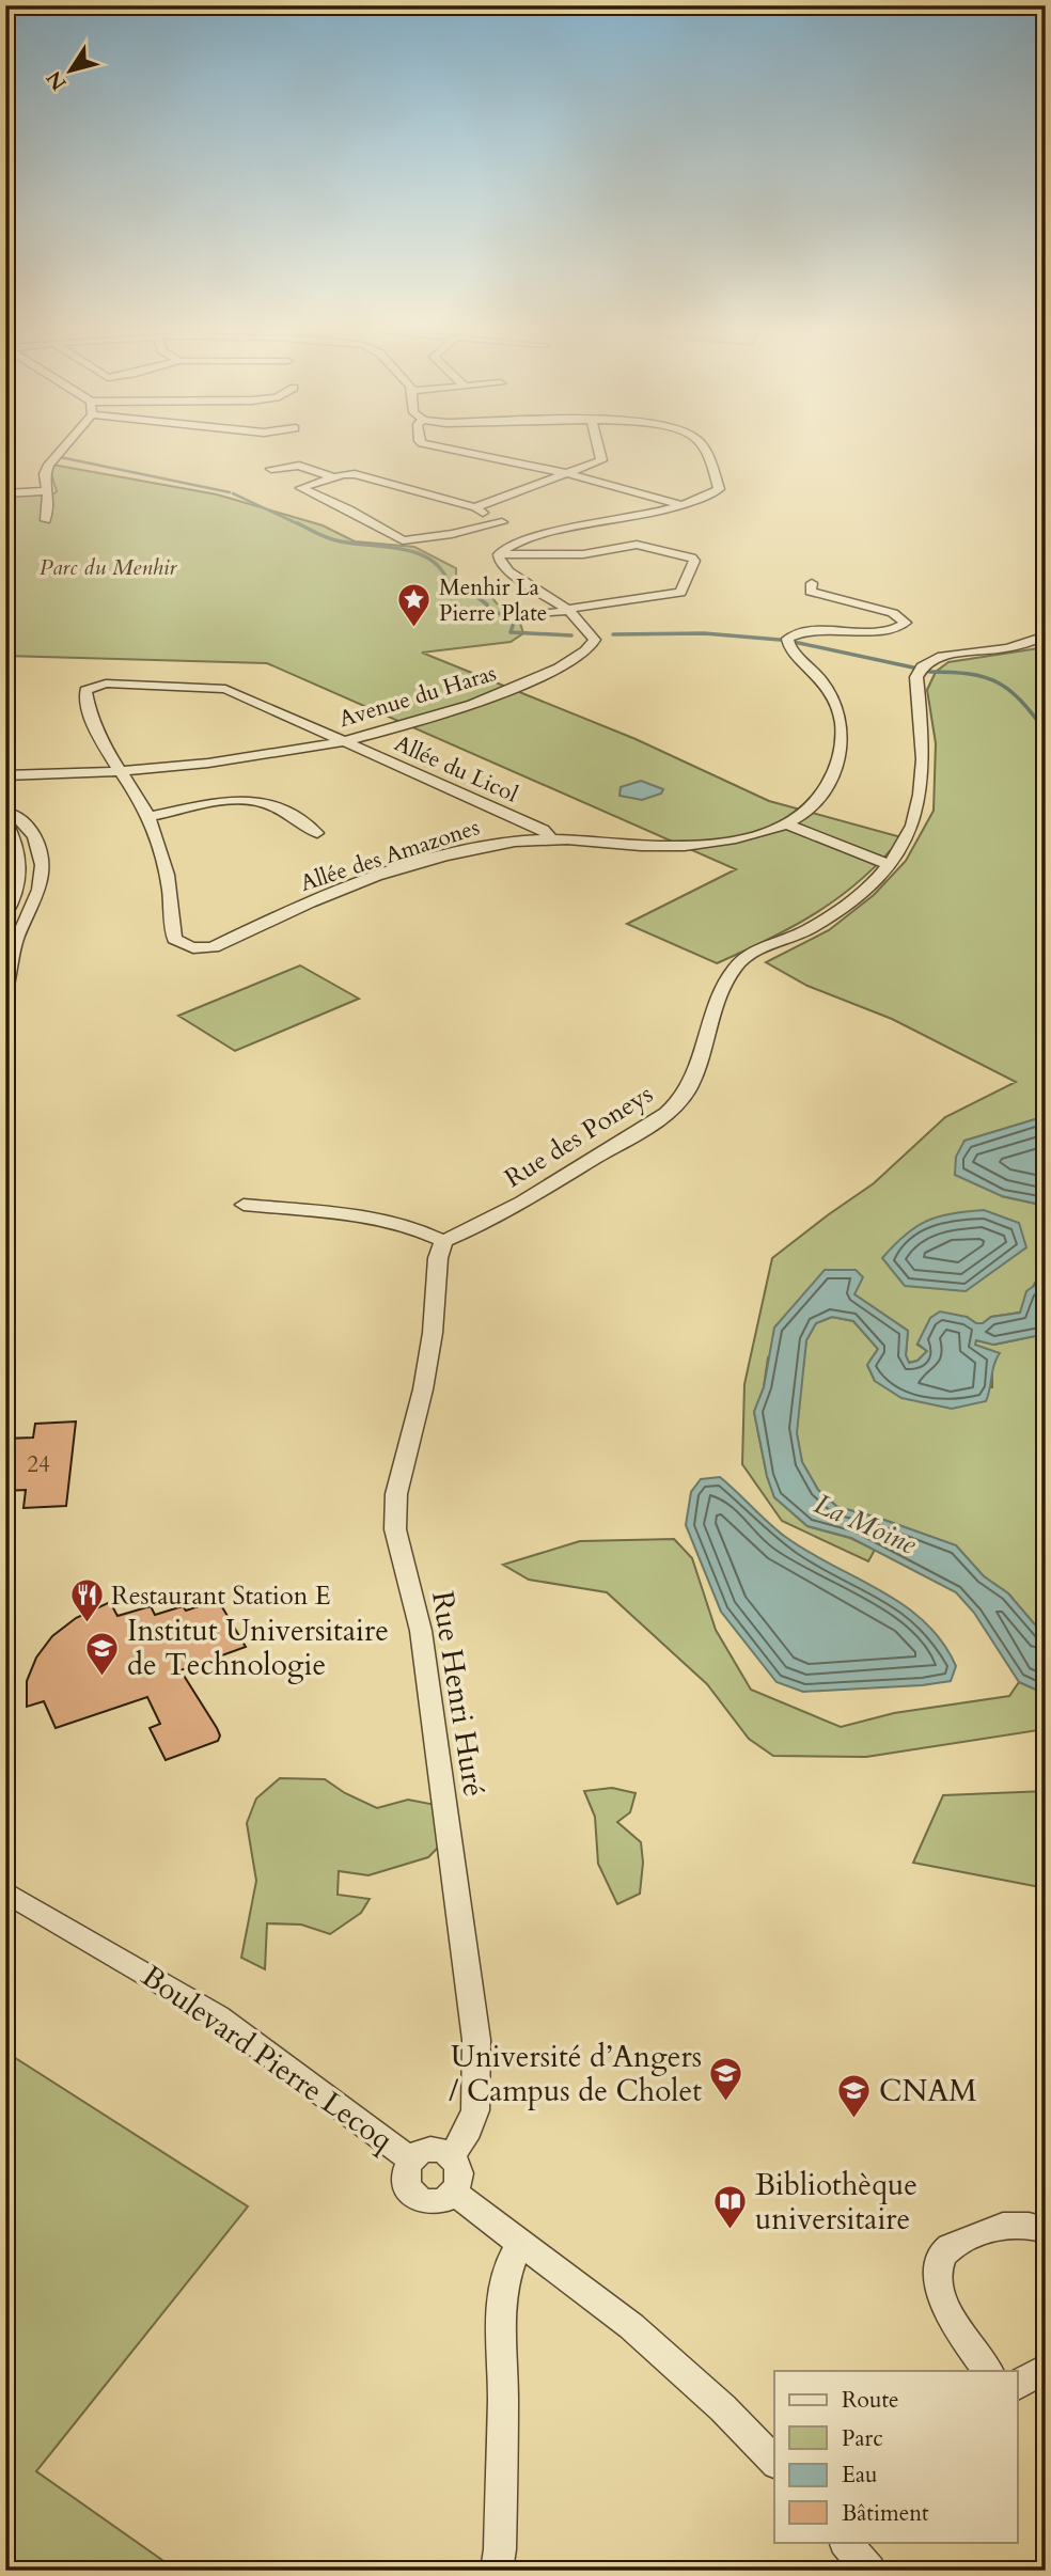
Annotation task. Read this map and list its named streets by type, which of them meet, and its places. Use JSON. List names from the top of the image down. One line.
{"streets":{"street":["Avenue du Haras","Allée du Licol","Allée des Amazones","Rue des Poneys","Rue Henri Huré","Boulevard Pierre Lecoq"]},"crossings":[["Avenue du Haras","Allée du Licol"],["Avenue du Haras","Allée des Amazones"],["Allée du Licol","Allée des Amazones"],["Rue des Poneys","Rue Henri Huré"],["Rue Henri Huré","Boulevard Pierre Lecoq"]],"water":["La Moine"],"parks":["Parc du Menhir"],"places":{"place":["Menhir La Pierre Plate"],"restaurant":["Restaurant Station E"],"school or university":["Institut Universitaire de Technologie","Université d’Angers / Campus de Cholet","CNAM"],"library":["Bibliothèque universitaire"]},"house_numbers":["24"],"legend":["Route","Parc","Eau","Bâtiment"],"north":"bottom left"}
